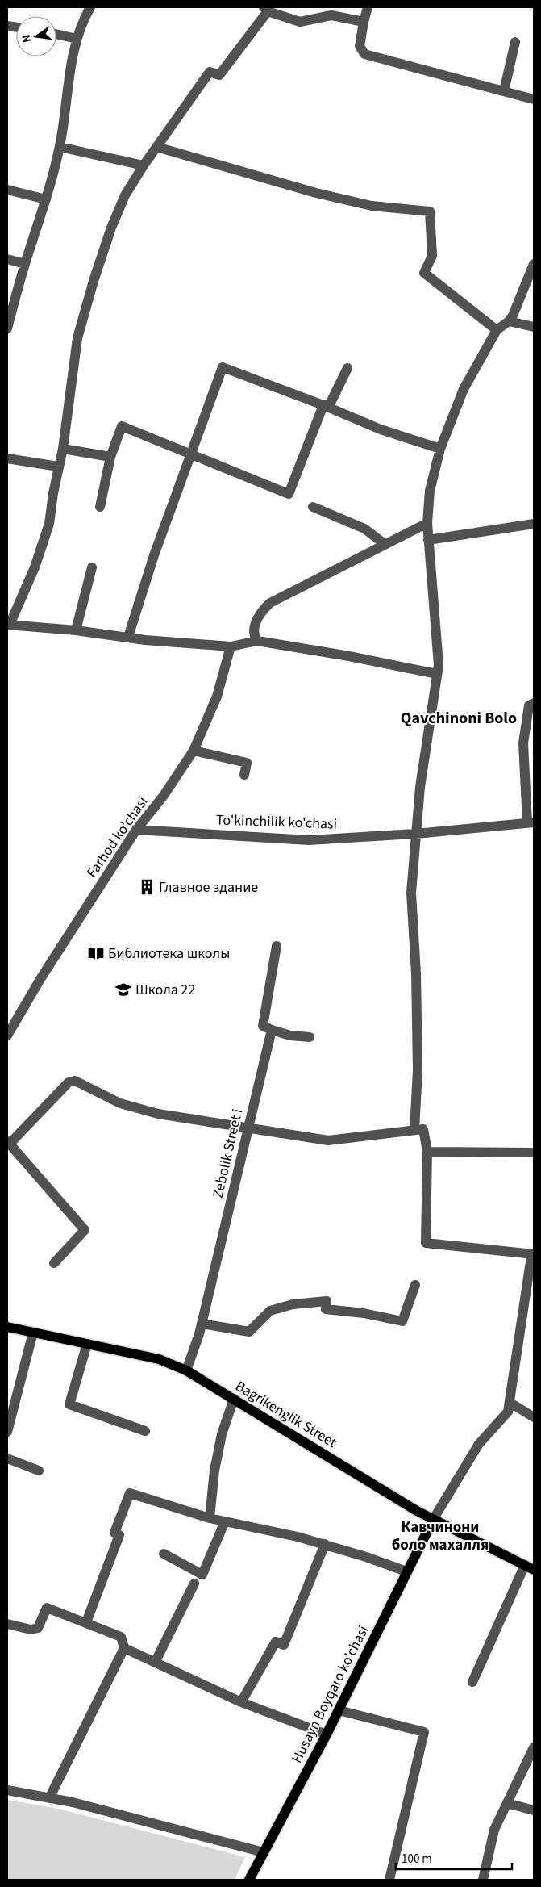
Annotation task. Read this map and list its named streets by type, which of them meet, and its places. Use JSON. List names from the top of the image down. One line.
{"streets":{"main road":["Bagrikenglik Street","Husayn Boyqaro ko'chasi"],"street":["To'kinchilik ko'chasi","Farhod ko'chasi","Zebolik Street i"]},"crossings":[["To'kinchilik ko'chasi","Farhod ko'chasi"],["Zebolik Street i","Bagrikenglik Street"],["Bagrikenglik Street","Husayn Boyqaro ko'chasi"]],"districts":["Qavchinoni Bolo","Кавчинони боло махалля"],"places":{"building":["Главное здание"],"library":["Библиотека школы"],"school or university":["Школа 22"]},"scale_bar":"100 m","north":"left"}
